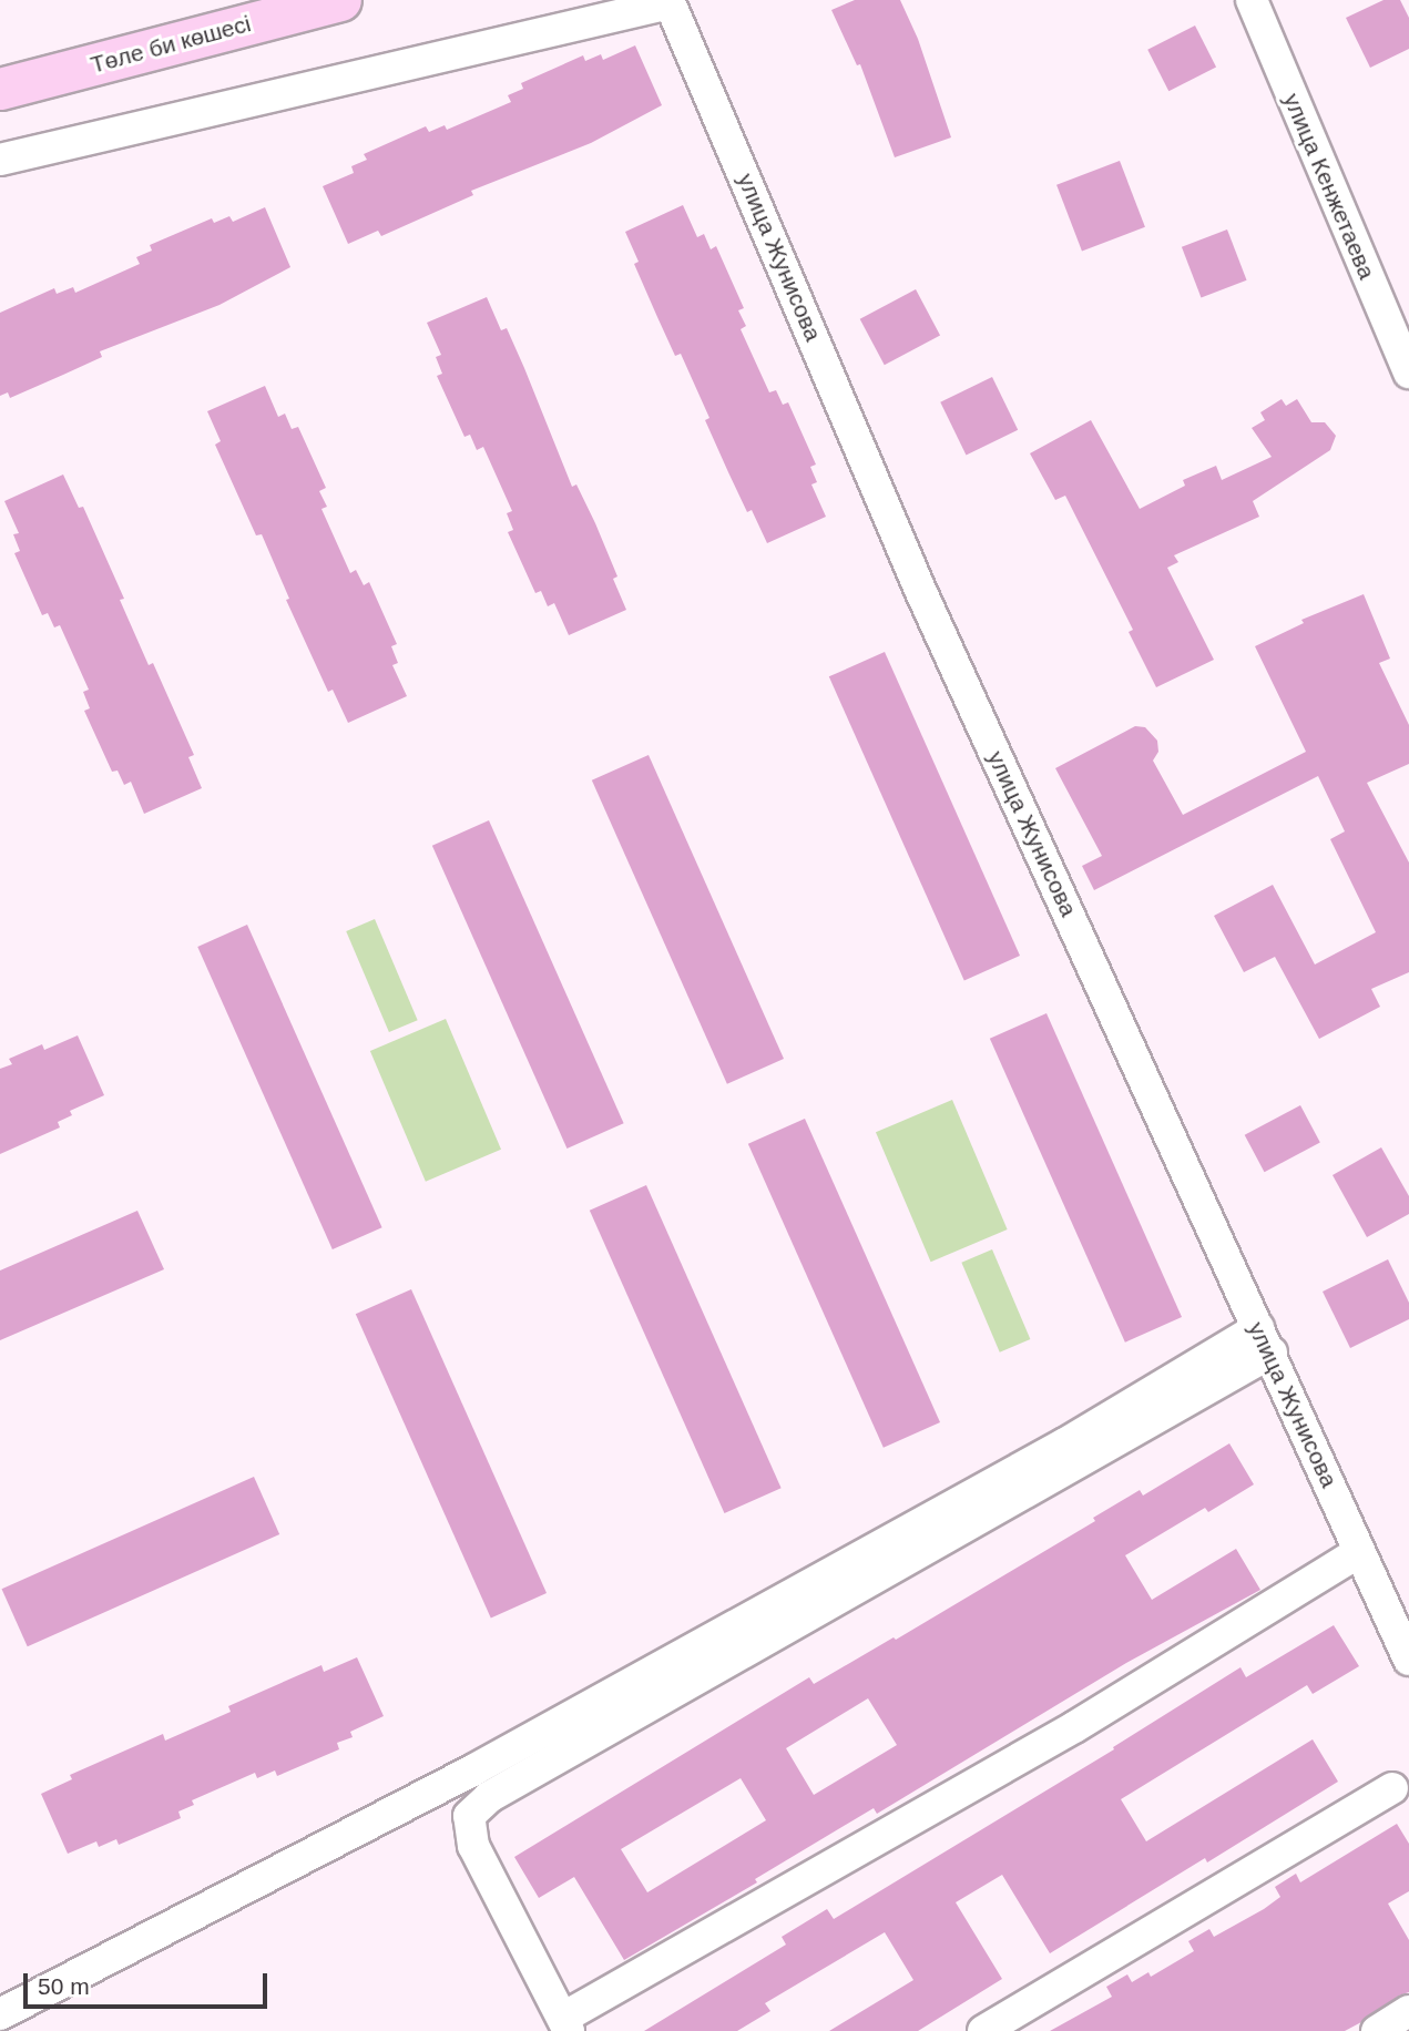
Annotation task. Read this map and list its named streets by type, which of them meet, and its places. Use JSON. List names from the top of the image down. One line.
{"streets":{"main road":["Төле би көшесі"],"street":["улица Кенжетаева","улица Жунисова"]},"scale_bar":"50 m"}
